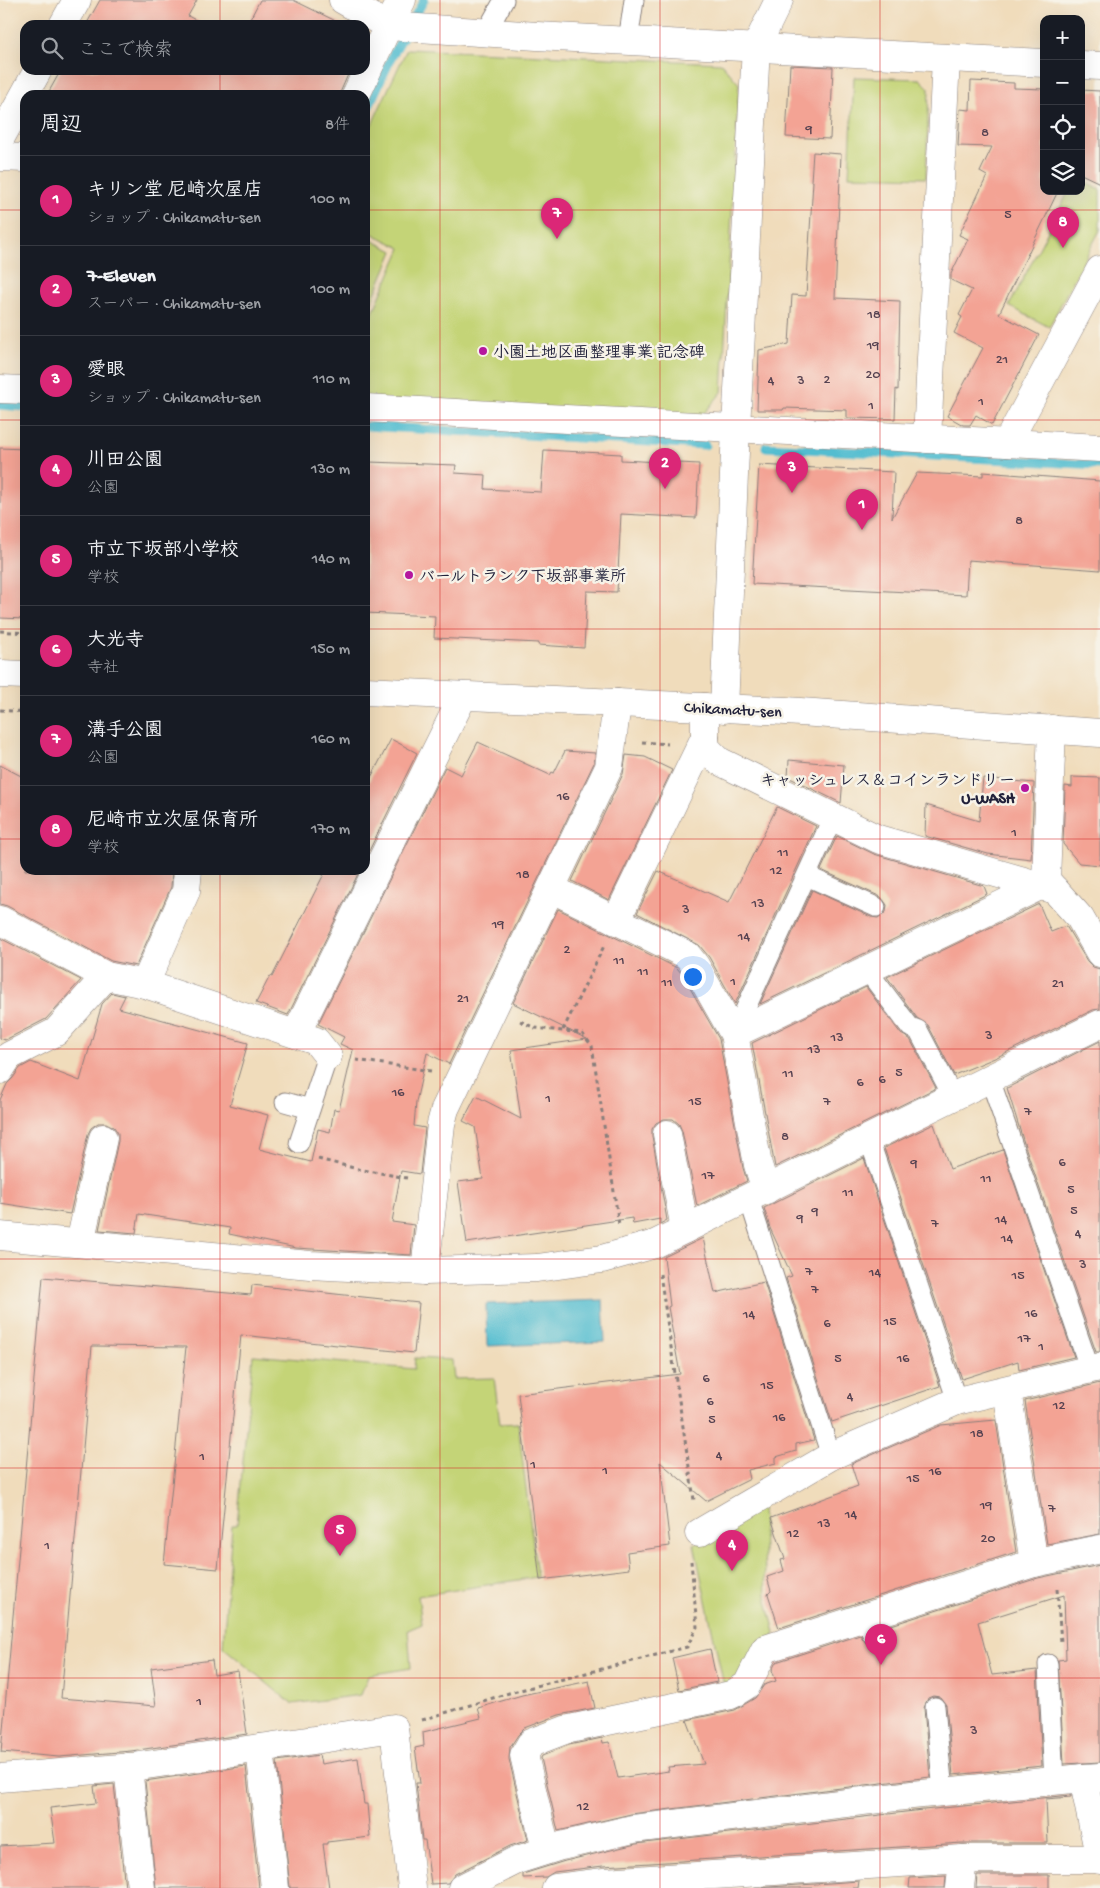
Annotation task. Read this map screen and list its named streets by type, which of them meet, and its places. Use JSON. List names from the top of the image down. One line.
{"streets":{"street":["Chikamatu-sen"]},"places":["小園土地区画整理事業 記念碑","バールトランク下坂部事業所","キャッシュレス＆コインランドリー U-WASH"],"house_numbers":["9","8","5","18","19","21","20","2","4","3","1","1","8","16","1","11","12","18","13","3","19","14","2","11","11","1","11","21","21","3","13","13","5","11","6","6","16","1","15","7","7","8","6","9","17","11","5","11","5","9","9","14","7","4","14","3","7","14","15","7","16","14","15","6","17","1","5","16","6","15","4","6","12","16","5","18","4","1","1","1","16","15","19","7","14","13","12","20","1","1","3","12"],"page":{"map_buttons":["+","−"],"search":"ここで検索","heading":["周辺","8件"],"list":[{"mark":"1","name":"キリン堂 尼崎次屋店","note":"ショップ · Chikamatu-sen","value":"100 m"},{"mark":"2","name":"7-Eleven","note":"スーパー · Chikamatu-sen","value":"100 m"},{"mark":"3","name":"愛眼","note":"ショップ · Chikamatu-sen","value":"110 m"},{"mark":"4","name":"川田公園","note":"公園","value":"130 m"},{"mark":"5","name":"市立下坂部小学校","note":"学校","value":"140 m"},{"mark":"6","name":"大光寺","note":"寺社","value":"150 m"},{"mark":"7","name":"溝手公園","note":"公園","value":"160 m"},{"mark":"8","name":"尼崎市立次屋保育所","note":"学校","value":"170 m"}],"pins":["7","8","2","3","1","5","4","6"]}}
